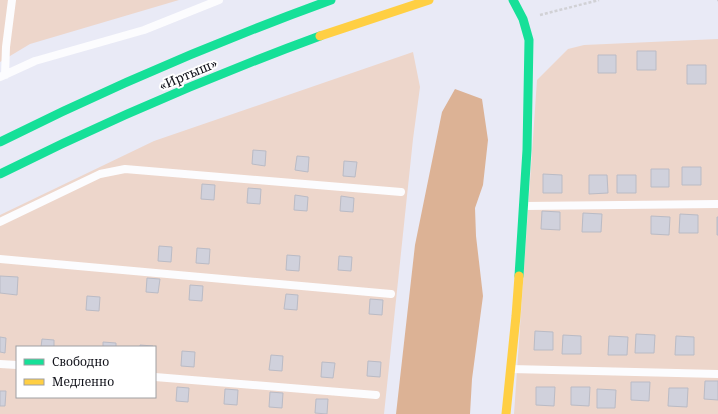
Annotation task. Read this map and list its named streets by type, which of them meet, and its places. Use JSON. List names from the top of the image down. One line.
{"streets":{"main road":["«Иртыш»"]},"legend":["Свободно","Медленно"]}
